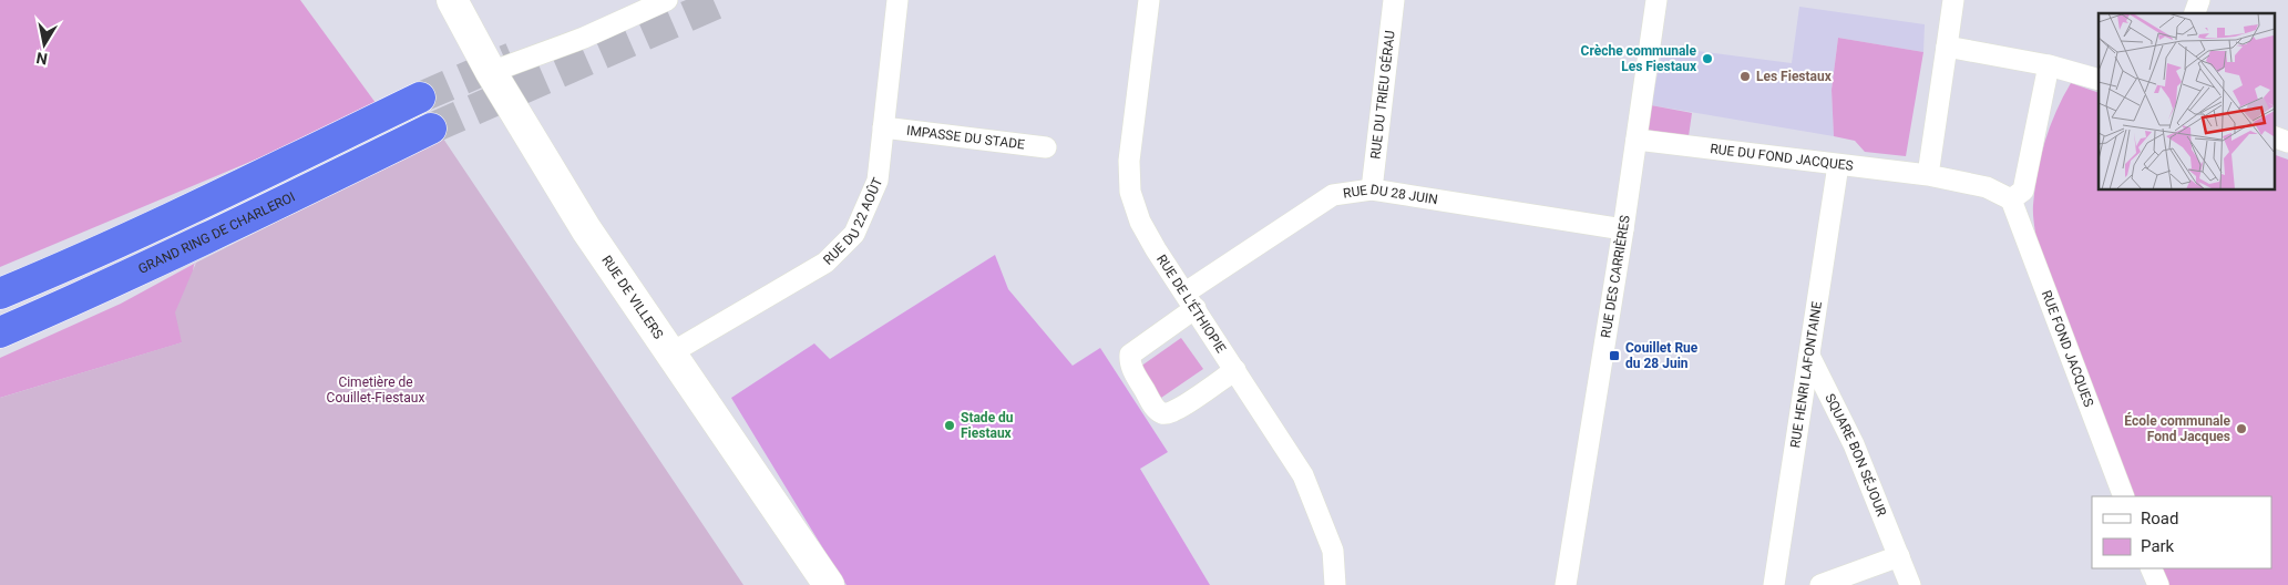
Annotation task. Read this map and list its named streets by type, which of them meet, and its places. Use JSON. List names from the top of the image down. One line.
{"streets":{"highway":["GRAND RING DE CHARLEROI"],"street":["RUE DU TRIEU GÉRAU","IMPASSE DU STADE","RUE DU FOND JACQUES","RUE DU 28 JUIN","RUE DU 22 AOÛT","RUE DES CARRIÈRES","RUE DE VILLERS","RUE DE L'ÉTHIOPIE","RUE FOND JACQUES","RUE HENRI LAFONTAINE","SQUARE BON SÉJOUR"]},"crossings":[["RUE DU TRIEU GÉRAU","RUE DU 28 JUIN"],["IMPASSE DU STADE","RUE DU 22 AOÛT"],["RUE DU FOND JACQUES","RUE DES CARRIÈRES"],["RUE DU FOND JACQUES","RUE FOND JACQUES"],["RUE DU FOND JACQUES","RUE HENRI LAFONTAINE"],["RUE DU 28 JUIN","RUE DES CARRIÈRES"],["RUE DU 28 JUIN","RUE DE L'ÉTHIOPIE"],["RUE DU 22 AOÛT","RUE DE VILLERS"],["RUE HENRI LAFONTAINE","SQUARE BON SÉJOUR"]],"parks":["Cimetière de Couillet-Fiestaux"],"places":{"other":["Crèche communale Les Fiestaux","Les Fiestaux","Stade du Fiestaux","École communale Fond Jacques"],"transit":["Couillet Rue du 28 Juin"]},"legend":["Road","Park"],"north":"bottom"}
